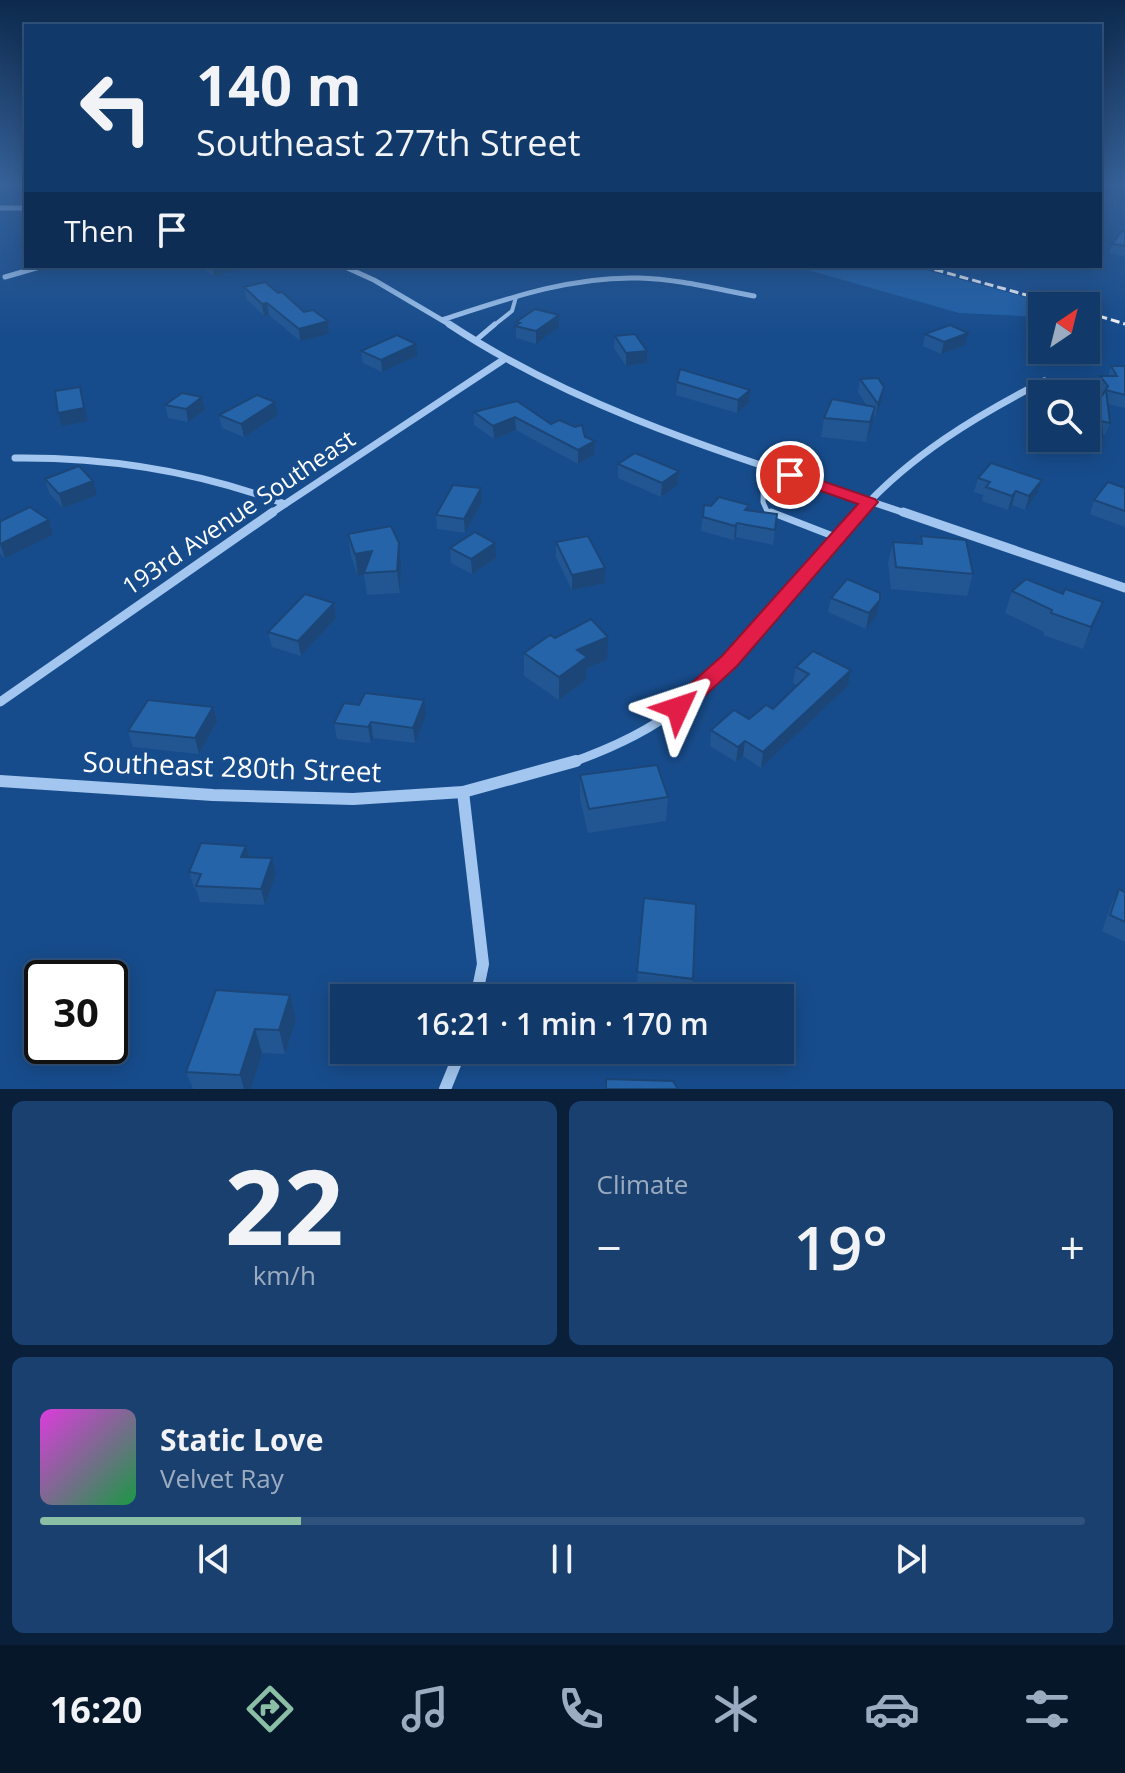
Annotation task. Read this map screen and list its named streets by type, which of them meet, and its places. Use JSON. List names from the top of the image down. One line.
{"streets":{"street":["193rd Avenue Southeast","Southeast 280th Street"]},"north":"top right","page":{"turn":["140 m","Southeast 277th Street"],"then":"Then","limit":"30","trip":"16:21 · 1 min · 170 m","tile":[["22","km/h"],"Climate"],"heat":["−","19°","+"],"song":["Static Love","Velvet Ray"],"tabs":"16:20"}}
